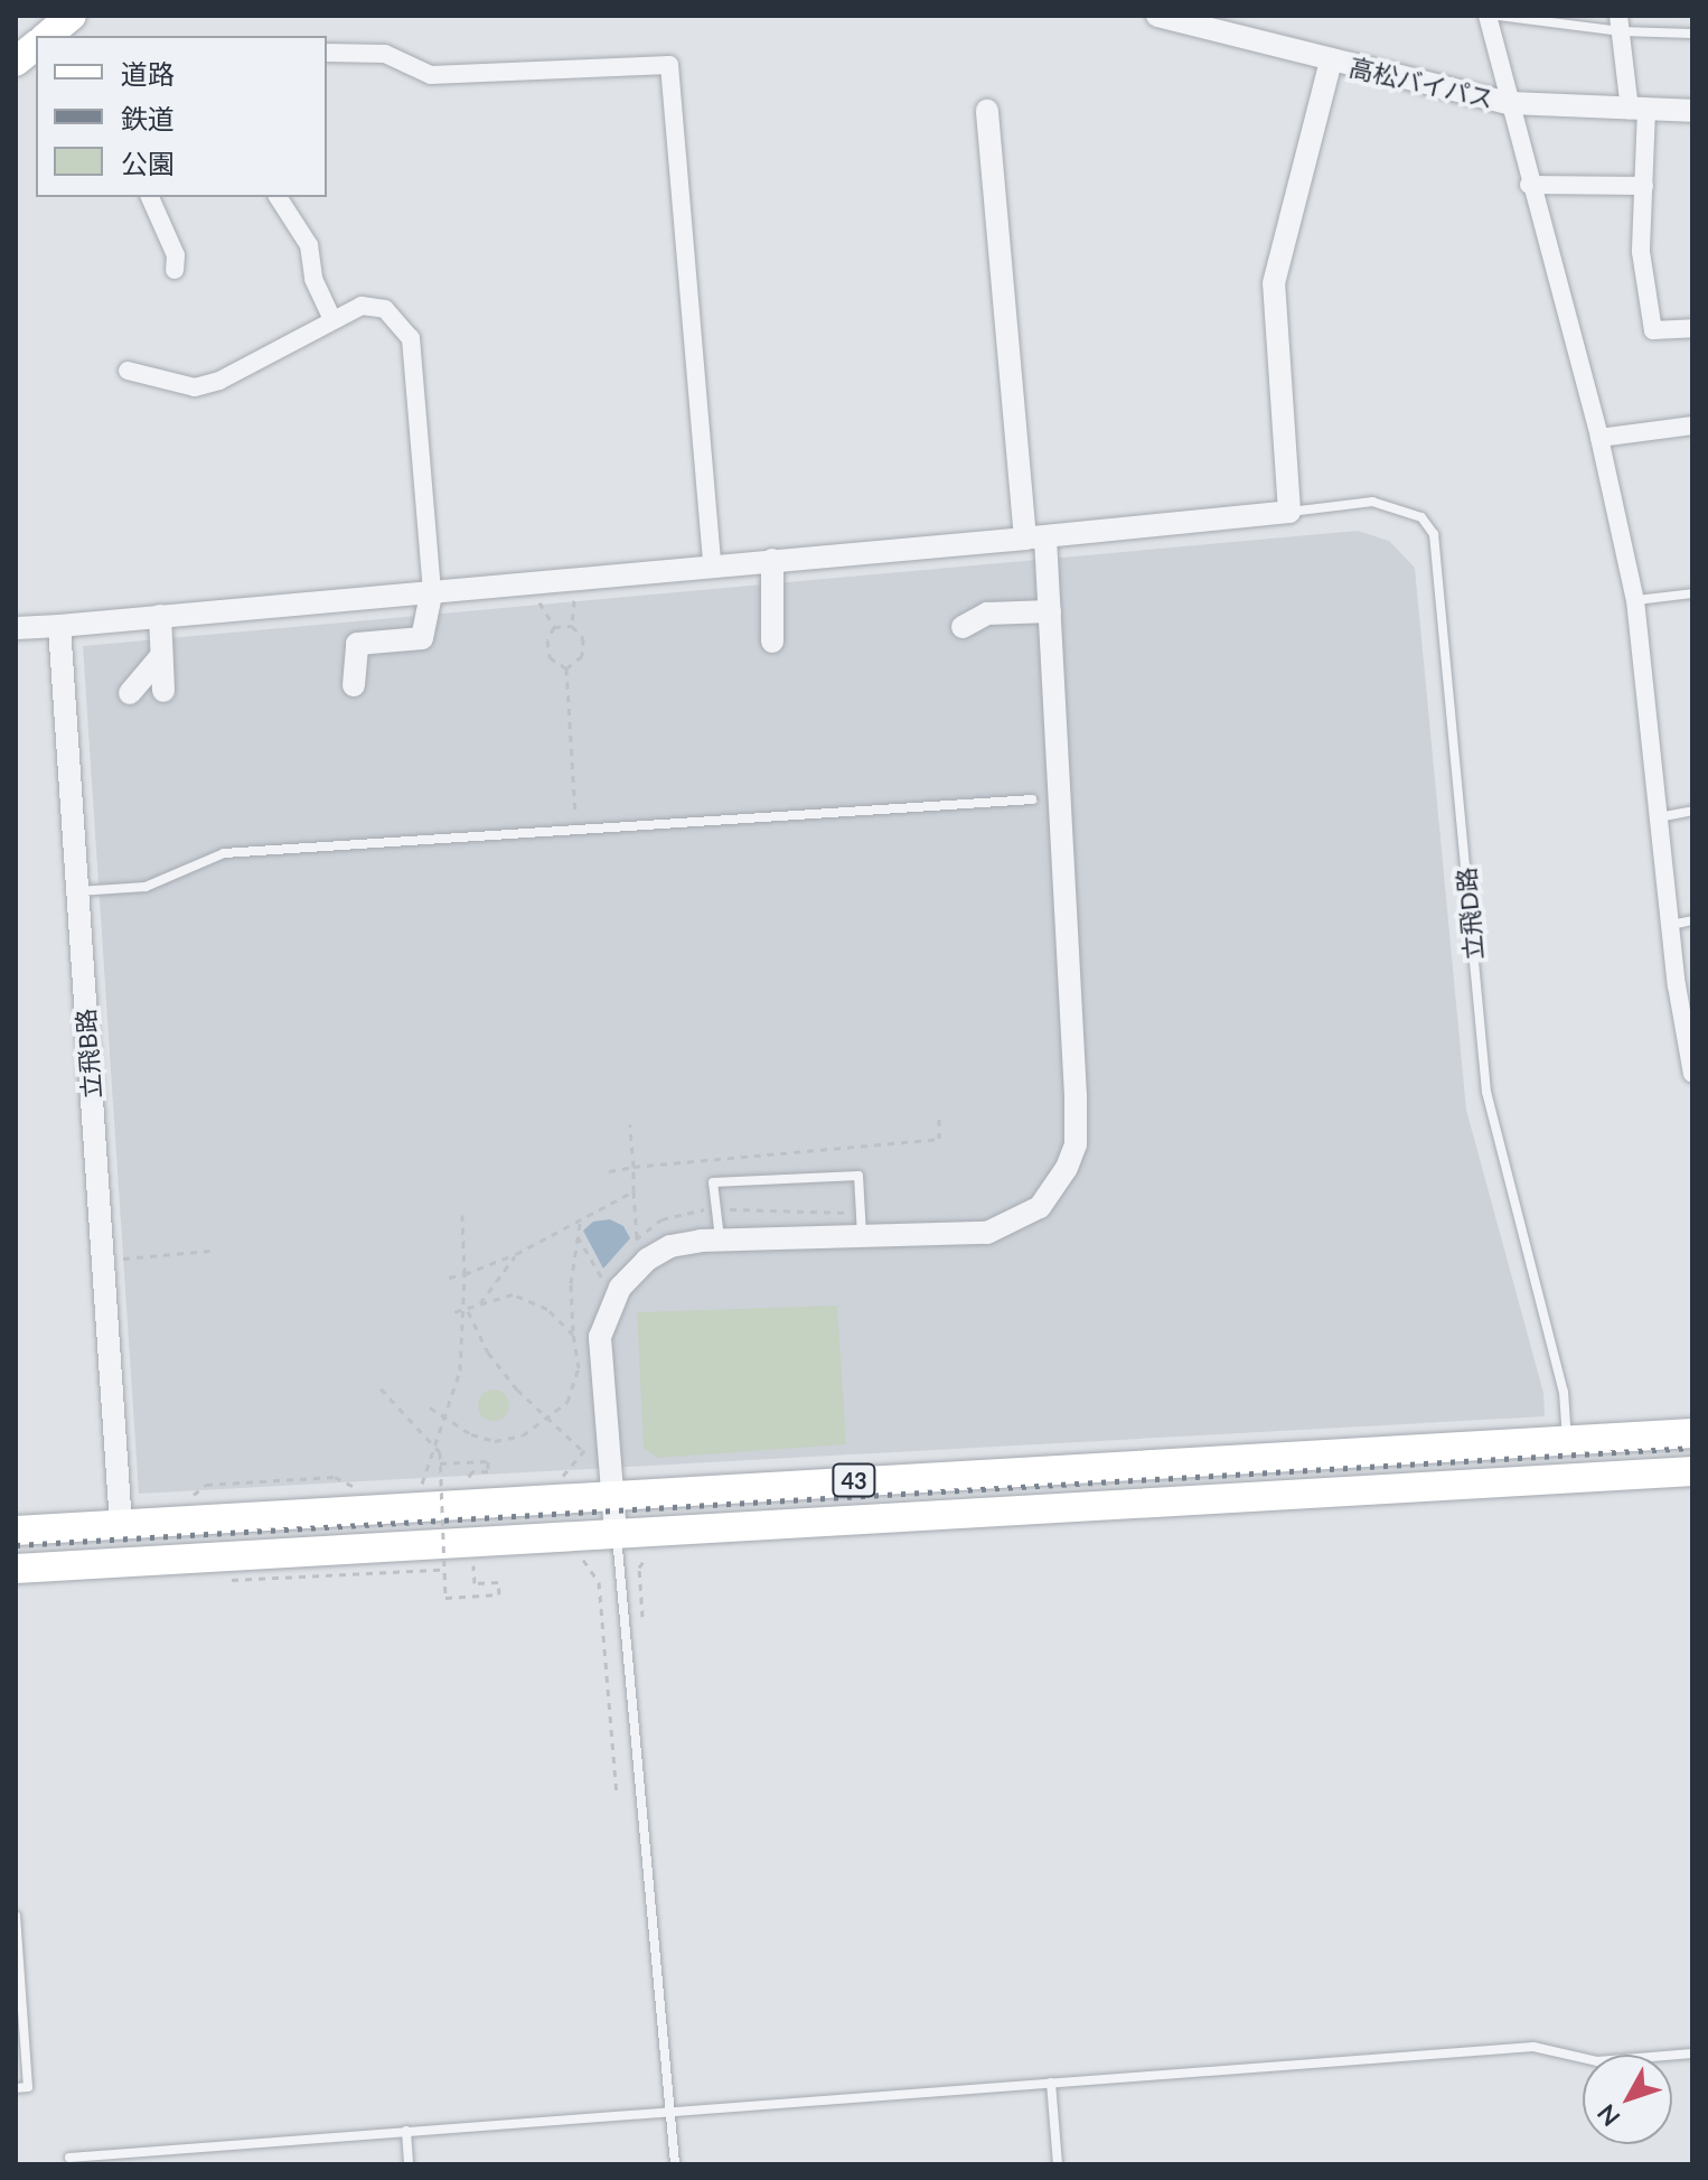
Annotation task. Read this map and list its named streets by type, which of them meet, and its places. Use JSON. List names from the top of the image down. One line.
{"streets":{"main road":["43"],"street":["高松バイパス","立飛B路"],"lane":["立飛D路"]},"crossings":[["立飛D路","43"],["立飛B路","43"]],"legend":["道路","鉄道","公園"],"north":"bottom left"}
